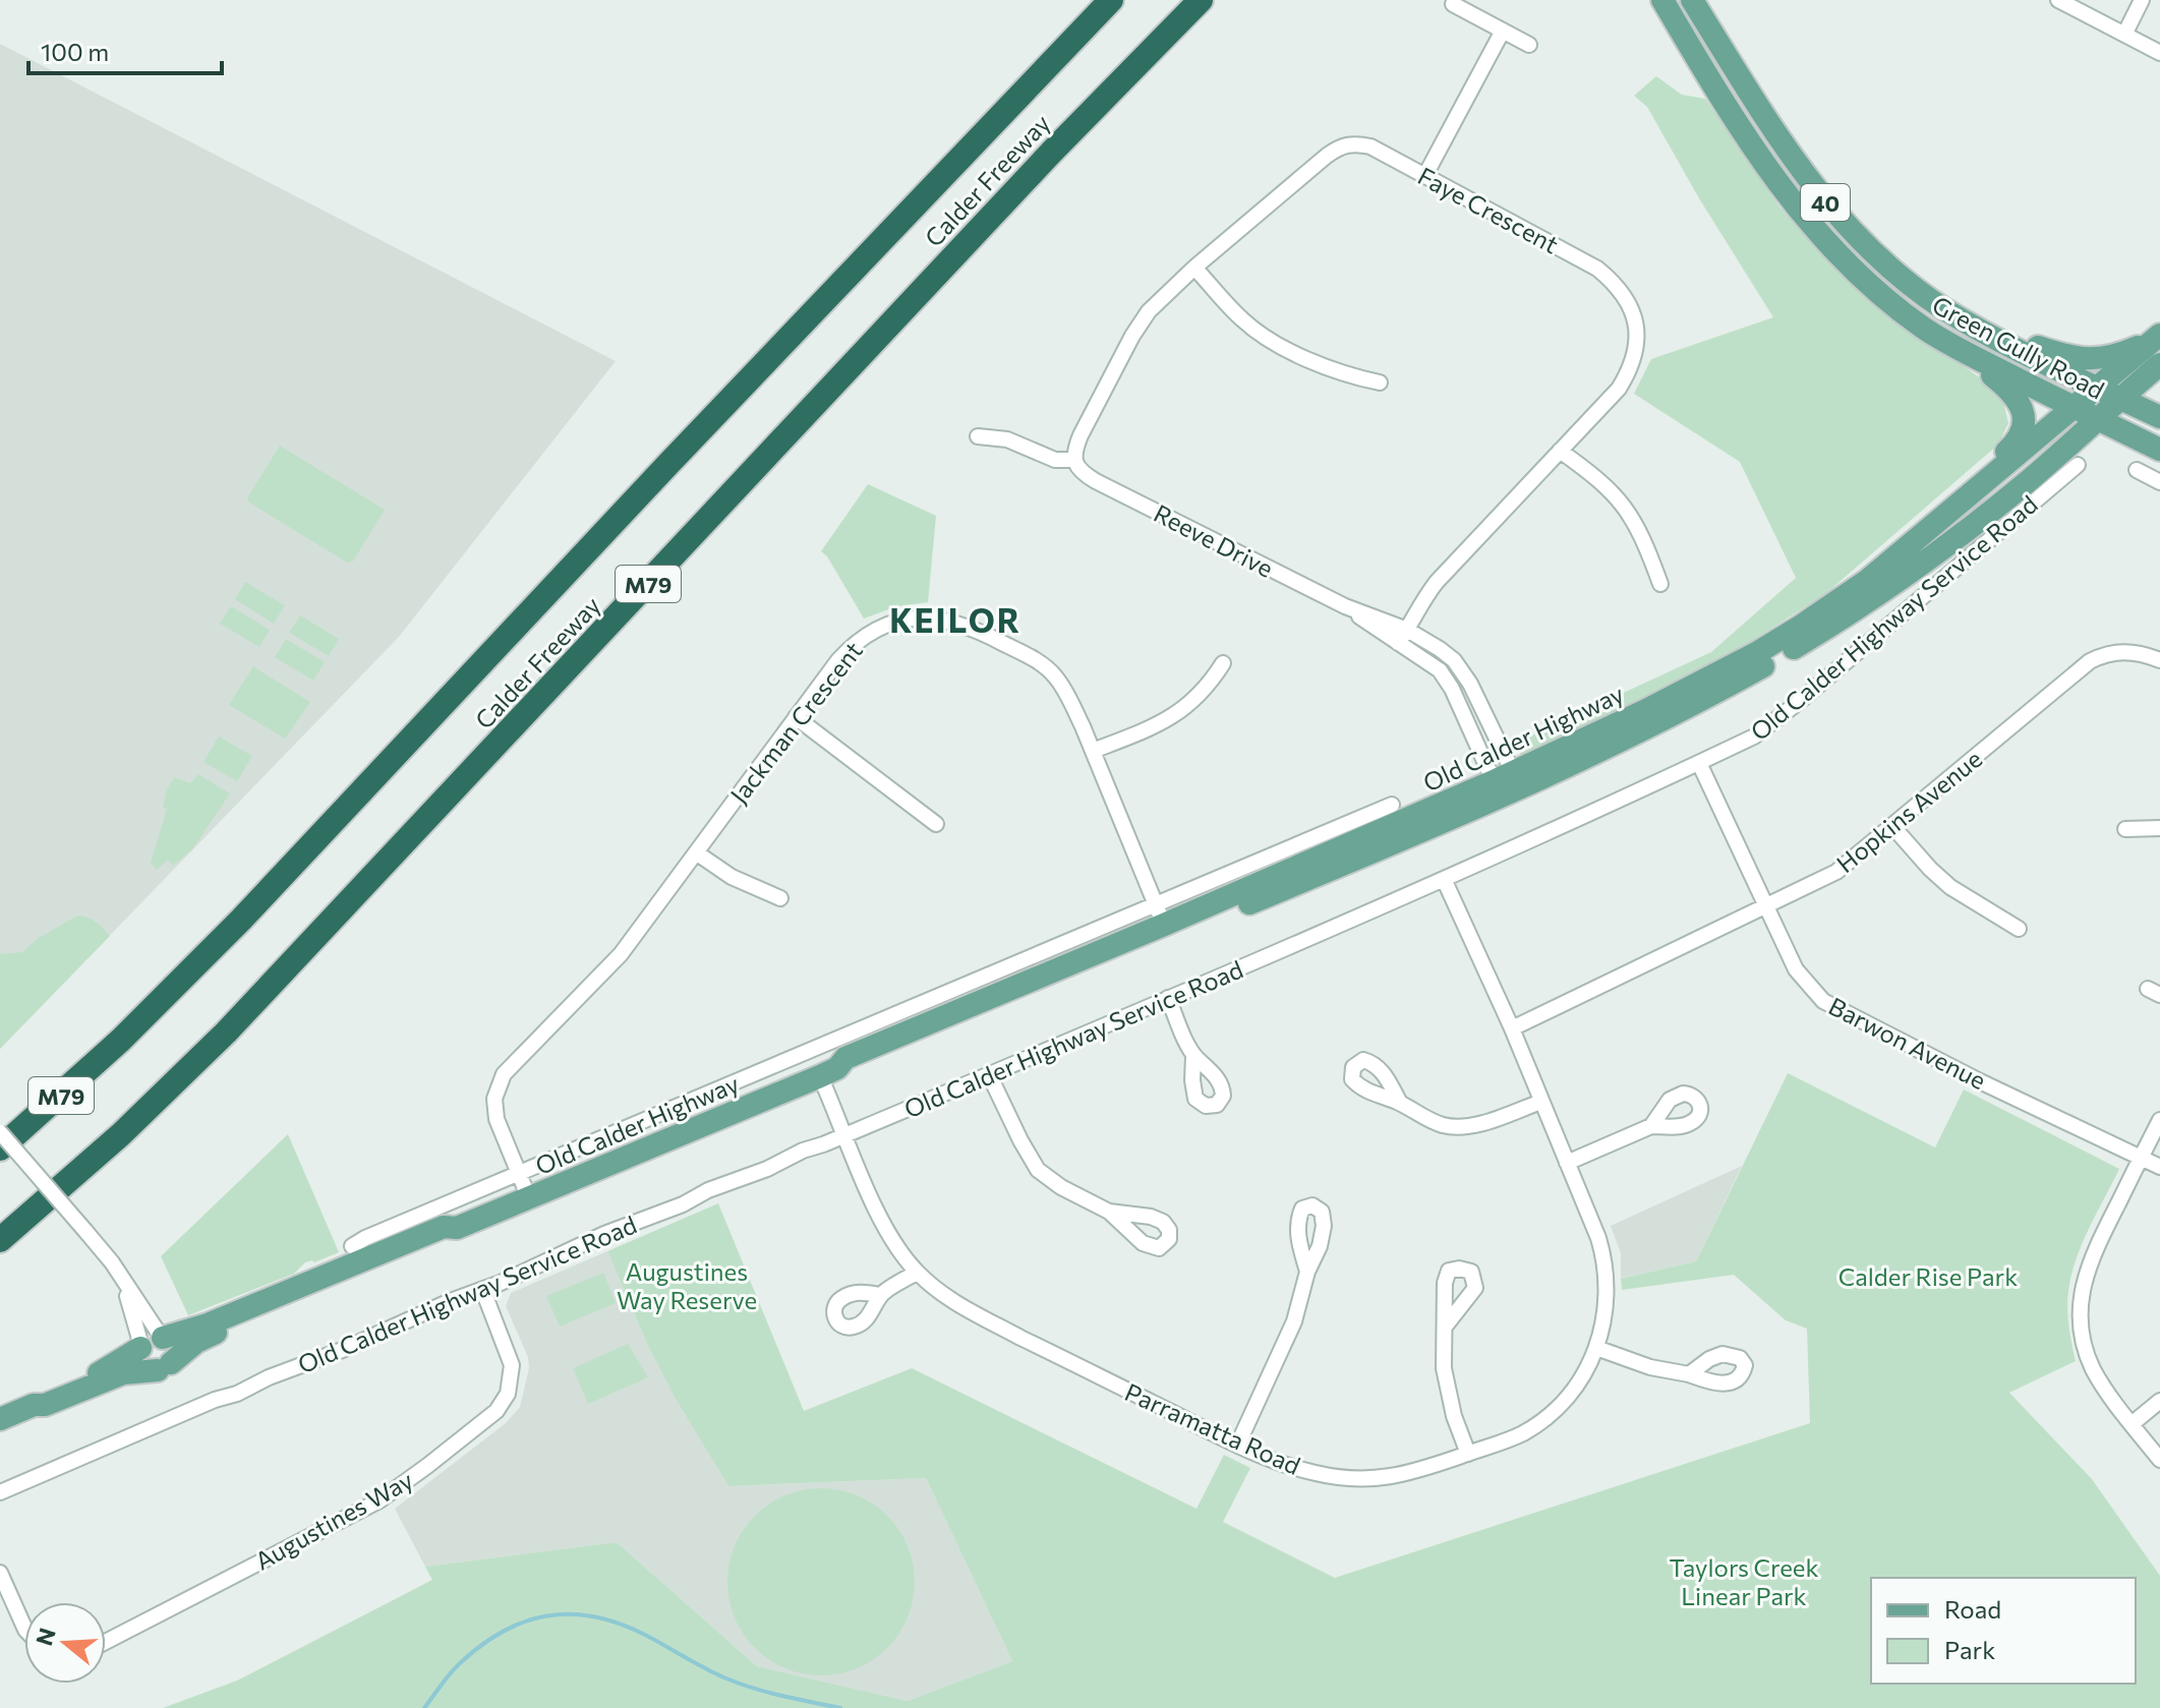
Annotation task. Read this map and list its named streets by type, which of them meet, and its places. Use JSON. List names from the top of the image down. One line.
{"streets":{"highway":["Calder Freeway","M79"],"main road":["40","Green Gully Road","Old Calder Highway"],"street":["Faye Crescent","Reeve Drive","Old Calder Highway Service Road","Jackman Crescent","Hopkins Avenue","Barwon Avenue","Parramatta Road","Augustines Way"]},"crossings":[["Faye Crescent","Reeve Drive"],["Green Gully Road","Old Calder Highway"],["Reeve Drive","Old Calder Highway"],["Old Calder Highway Service Road","Barwon Avenue"],["Old Calder Highway Service Road","Parramatta Road"],["Old Calder Highway Service Road","Augustines Way"],["Jackman Crescent","Old Calder Highway"],["Old Calder Highway","Parramatta Road"],["Hopkins Avenue","Barwon Avenue"],["Hopkins Avenue","Parramatta Road"]],"districts":["KEILOR"],"parks":["Augustines Way Reserve","Calder Rise Park","Taylors Creek Linear Park"],"legend":["Road","Park"],"scale_bar":"100 m","north":"left"}
